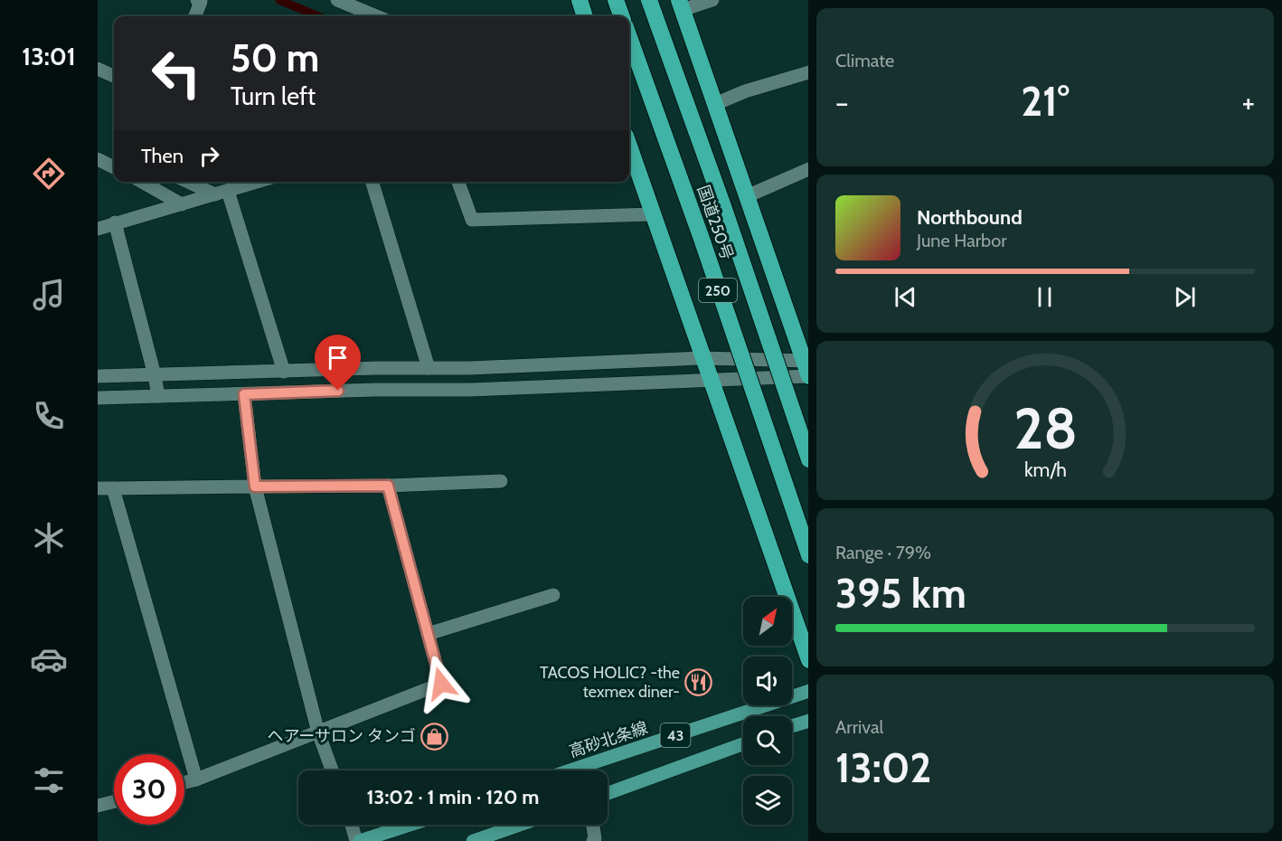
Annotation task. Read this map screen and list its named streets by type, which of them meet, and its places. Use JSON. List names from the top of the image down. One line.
{"streets":{"highway":["国道250号","250"],"main road":["43","高砂北条線"]},"places":{"restaurant":["TACOS HOLIC? -the texmex diner-"],"shop":["ヘアーサロン タンゴ"]},"north":"top right","page":{"tabs":"13:01","tile":["Climate",["Range · 79%","395 km"],["Arrival","13:02"]],"turn":["50 m","Turn left"],"heat":["−","21°","+"],"then":"Then","song":["Northbound","June Harbor"],"limit":"30","trip":"13:02 · 1 min · 120 m","gauge":["28","km/h"]}}
